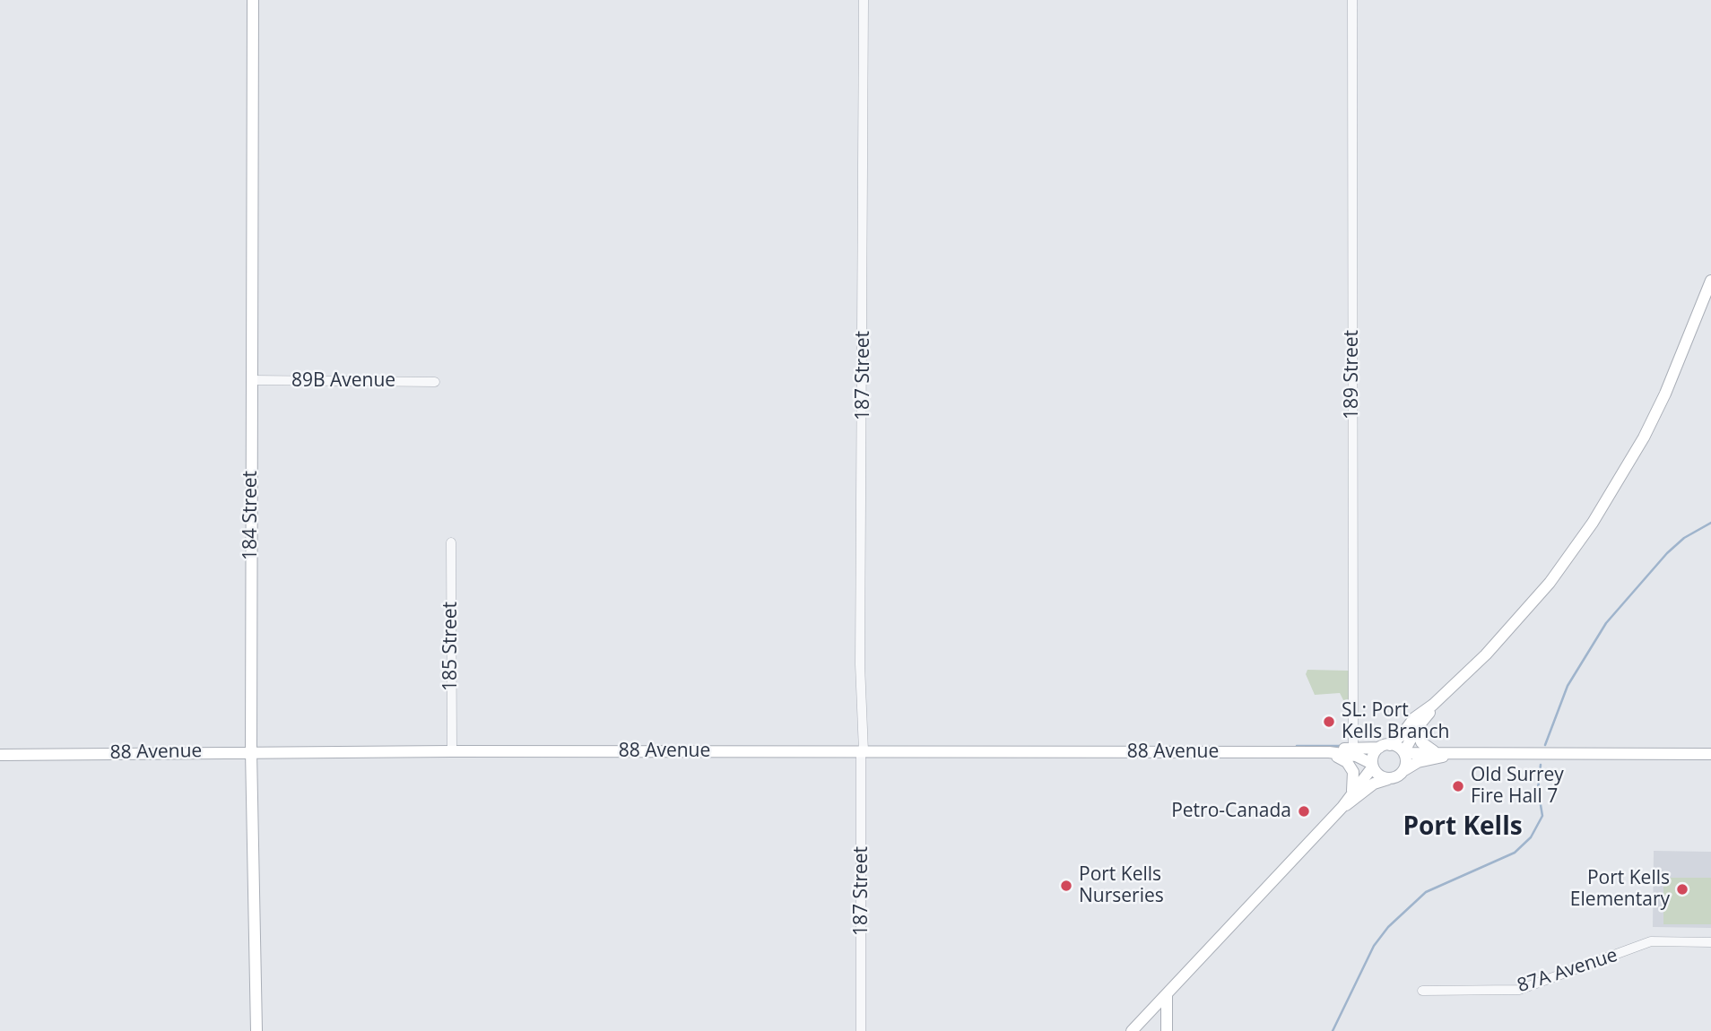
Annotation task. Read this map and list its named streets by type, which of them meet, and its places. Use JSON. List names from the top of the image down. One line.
{"streets":{"main road":["184 Street","88 Avenue"],"street":["189 Street","187 Street","89B Avenue","185 Street","87A Avenue"]},"crossings":[["189 Street","88 Avenue"],["187 Street","88 Avenue"],["89B Avenue","184 Street"],["184 Street","88 Avenue"],["185 Street","88 Avenue"]],"districts":["Port Kells"],"places":["SL: Port Kells Branch","Old Surrey Fire Hall 7","Petro-Canada","Port Kells Nurseries","Port Kells Elementary"]}
